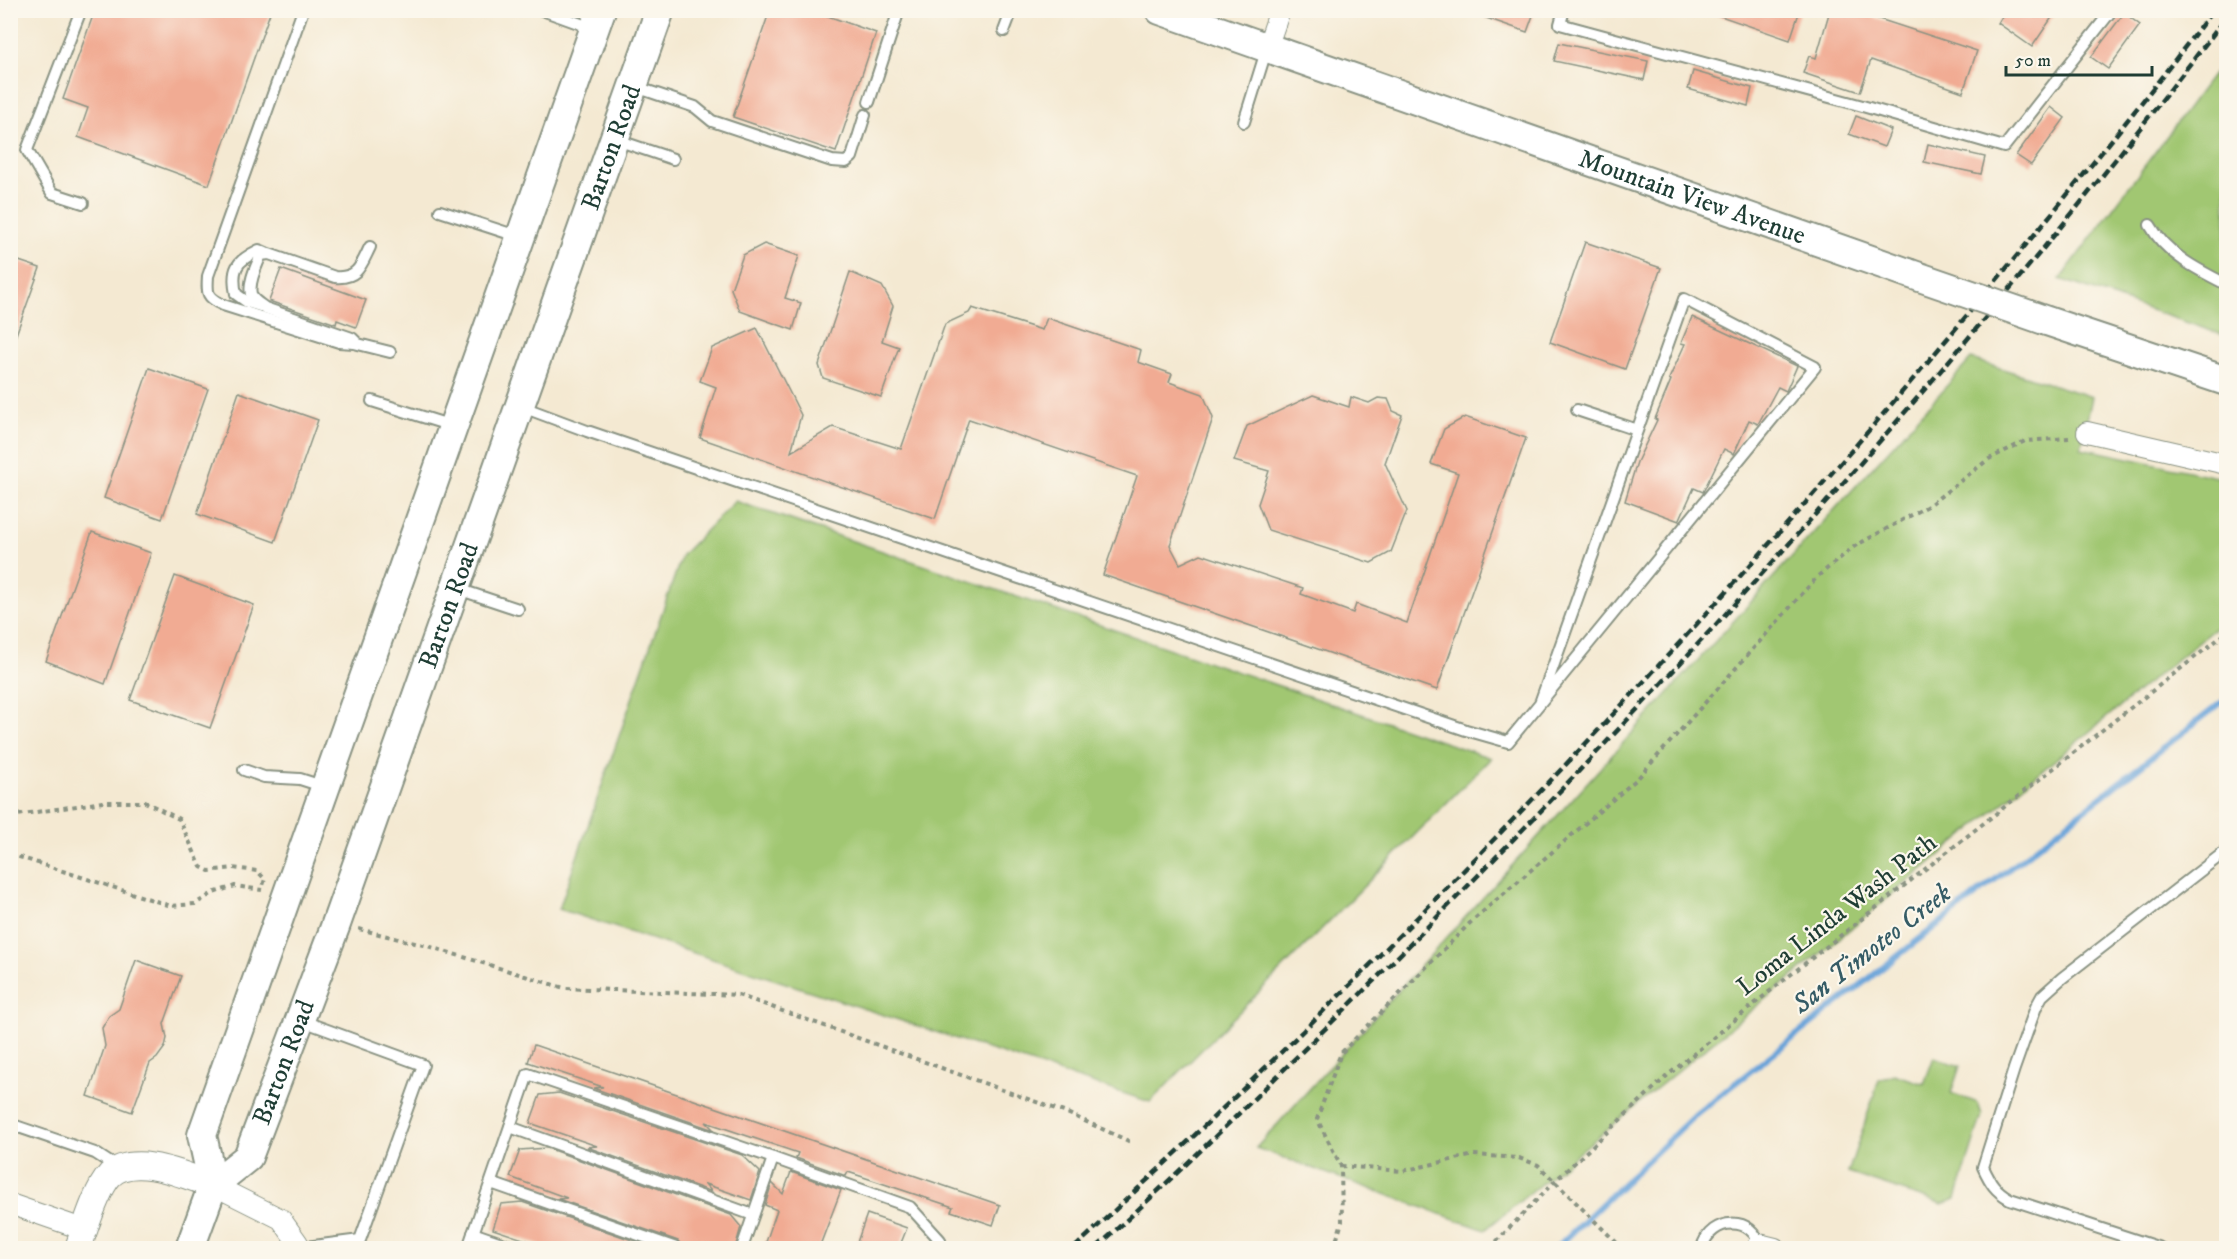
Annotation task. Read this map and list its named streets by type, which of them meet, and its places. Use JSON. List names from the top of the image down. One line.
{"streets":{"main road":["Barton Road","Mountain View Avenue"],"path":["Loma Linda Wash Path"]},"water":["San Timoteo Creek"],"scale_bar":"50 m"}
